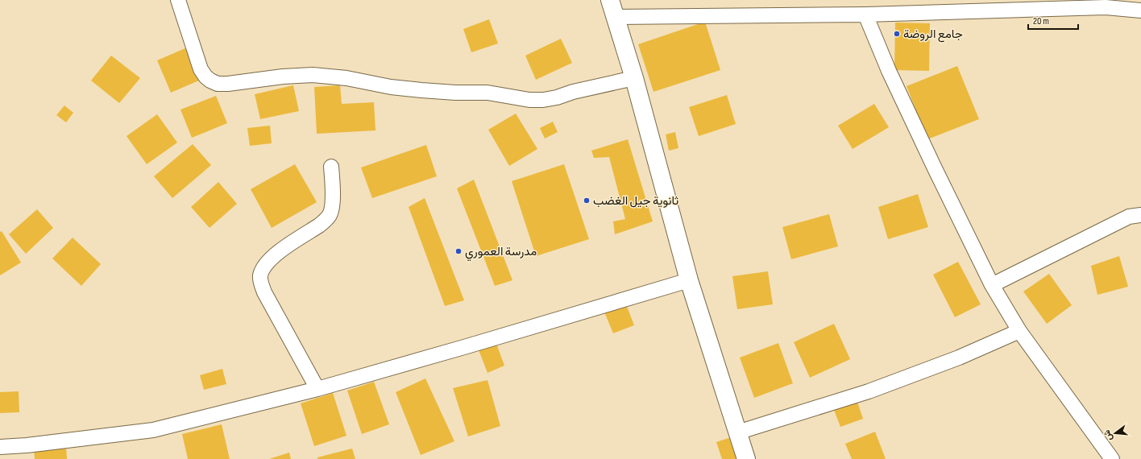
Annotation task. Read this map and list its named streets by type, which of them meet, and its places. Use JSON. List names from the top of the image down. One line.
{"places":["جامع الروضة","ثانوية جيل الغضب","مدرسة العموري"],"scale_bar":"20 m","north":"left"}
